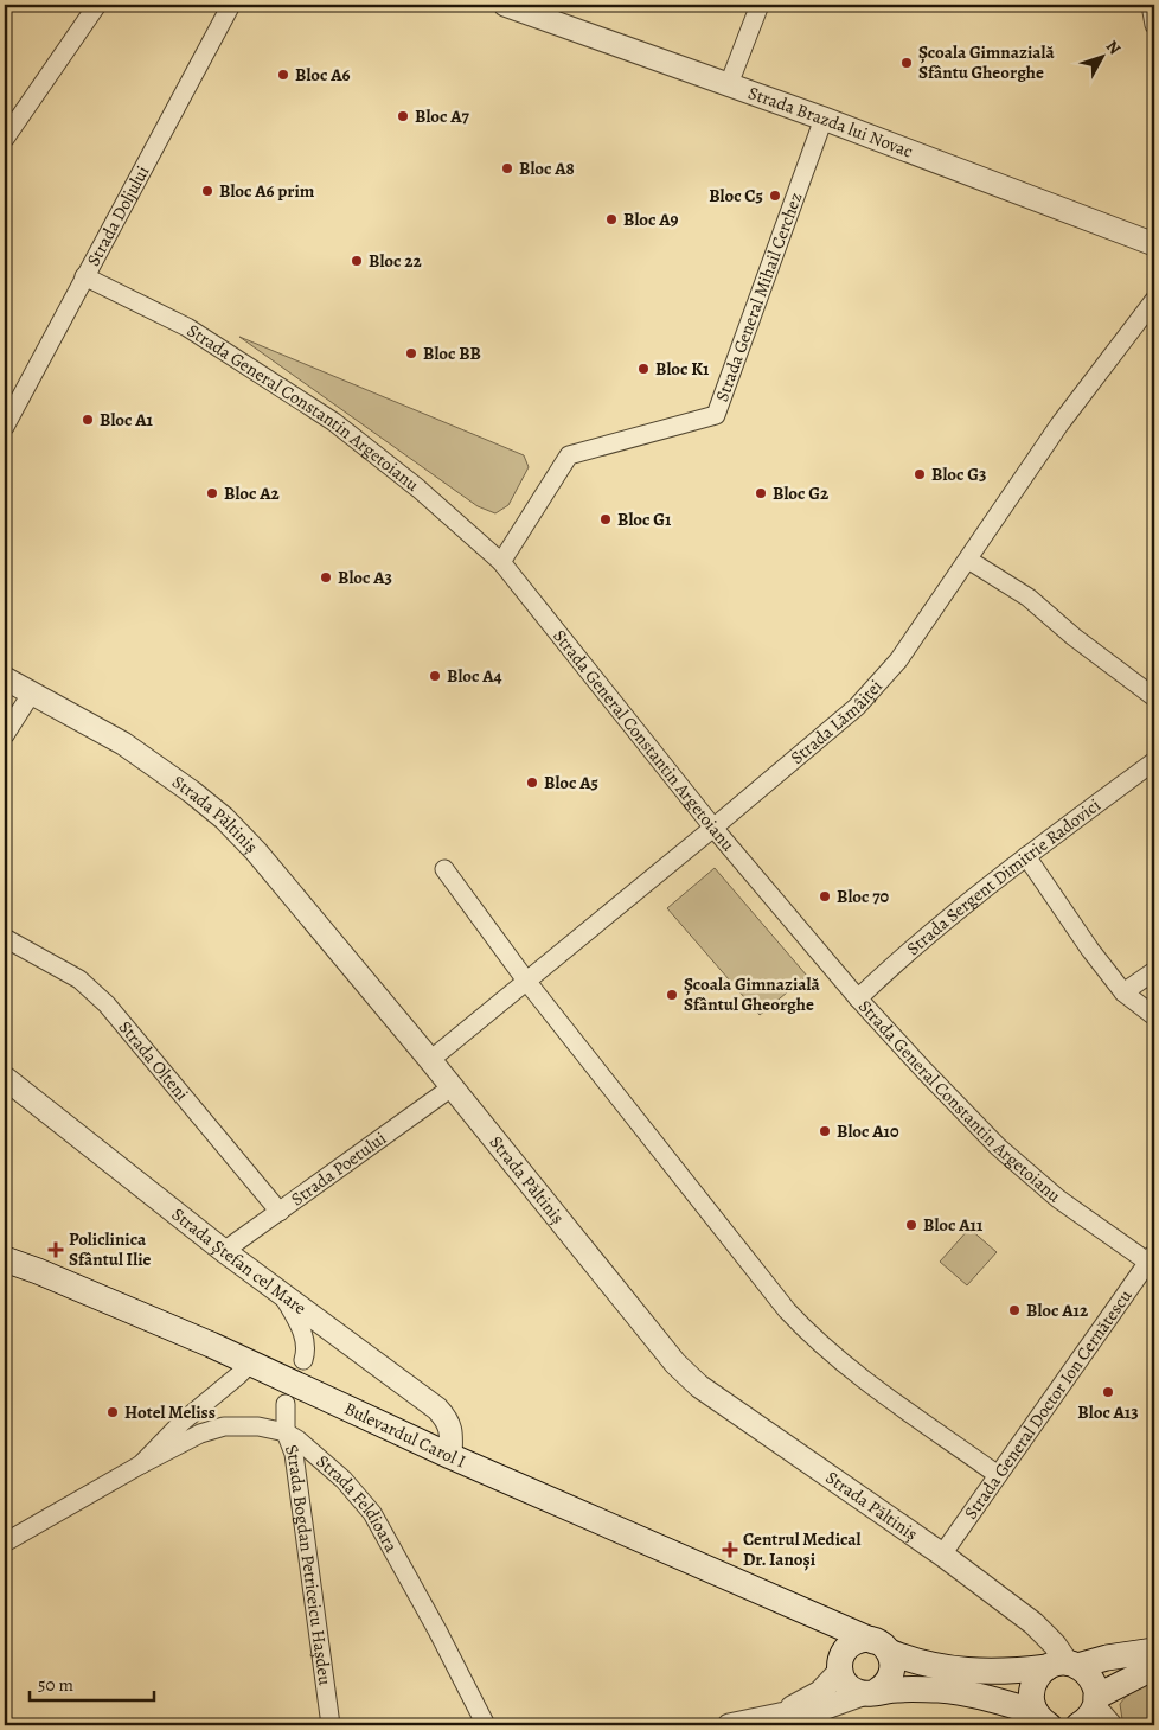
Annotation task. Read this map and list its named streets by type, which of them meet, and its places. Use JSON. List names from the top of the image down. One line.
{"streets":{"main road":["Bulevardul Carol I"],"street":["Strada Brazda lui Novac","Strada Doljului","Strada General Mihail Cerchez","Strada General Constantin Argetoianu","Strada Lămâiței","Strada Păltiniș","Strada Sergent Dimitrie Radovici","Strada Olteni","Strada Poetului","Strada Ștefan cel Mare","Strada General Doctor Ion Cernătescu","Strada Feldioara","Strada Bogdan Petriceicu Hașdeu"]},"crossings":[["Strada Brazda lui Novac","Strada General Mihail Cerchez"],["Strada Doljului","Strada General Constantin Argetoianu"],["Strada General Mihail Cerchez","Strada General Constantin Argetoianu"],["Strada General Constantin Argetoianu","Strada Lămâiței"],["Strada General Constantin Argetoianu","Strada Sergent Dimitrie Radovici"],["Strada General Constantin Argetoianu","Strada General Doctor Ion Cernătescu"],["Strada Lămâiței","Strada Păltiniș"],["Strada Păltiniș","Strada Poetului"],["Strada Păltiniș","Strada General Doctor Ion Cernătescu"],["Strada Păltiniș","Bulevardul Carol I"],["Strada Olteni","Strada Poetului"],["Strada Poetului","Strada Ștefan cel Mare"],["Strada Ștefan cel Mare","Bulevardul Carol I"],["Bulevardul Carol I","Strada Feldioara"],["Strada Feldioara","Strada Bogdan Petriceicu Hașdeu"]],"places":{"other":["Școala Gimnazială Sfântu Gheorghe","Bloc A6","Bloc A7","Bloc A8","Bloc A6 prim","Bloc C5","Bloc A9","Bloc 22","Bloc BB","Bloc K1","Bloc A1","Bloc G3","Bloc A2","Bloc G2","Bloc G1","Bloc A3","Bloc A4","Bloc A5","Bloc 70","Școala Gimnazială Sfântul Gheorghe","Bloc A10","Bloc A11","Bloc A12","Bloc A13","Hotel Meliss"],"health":["Policlinica Sfântul Ilie","Centrul Medical Dr. Ianoși"]},"scale_bar":"50 m","north":"top right"}
